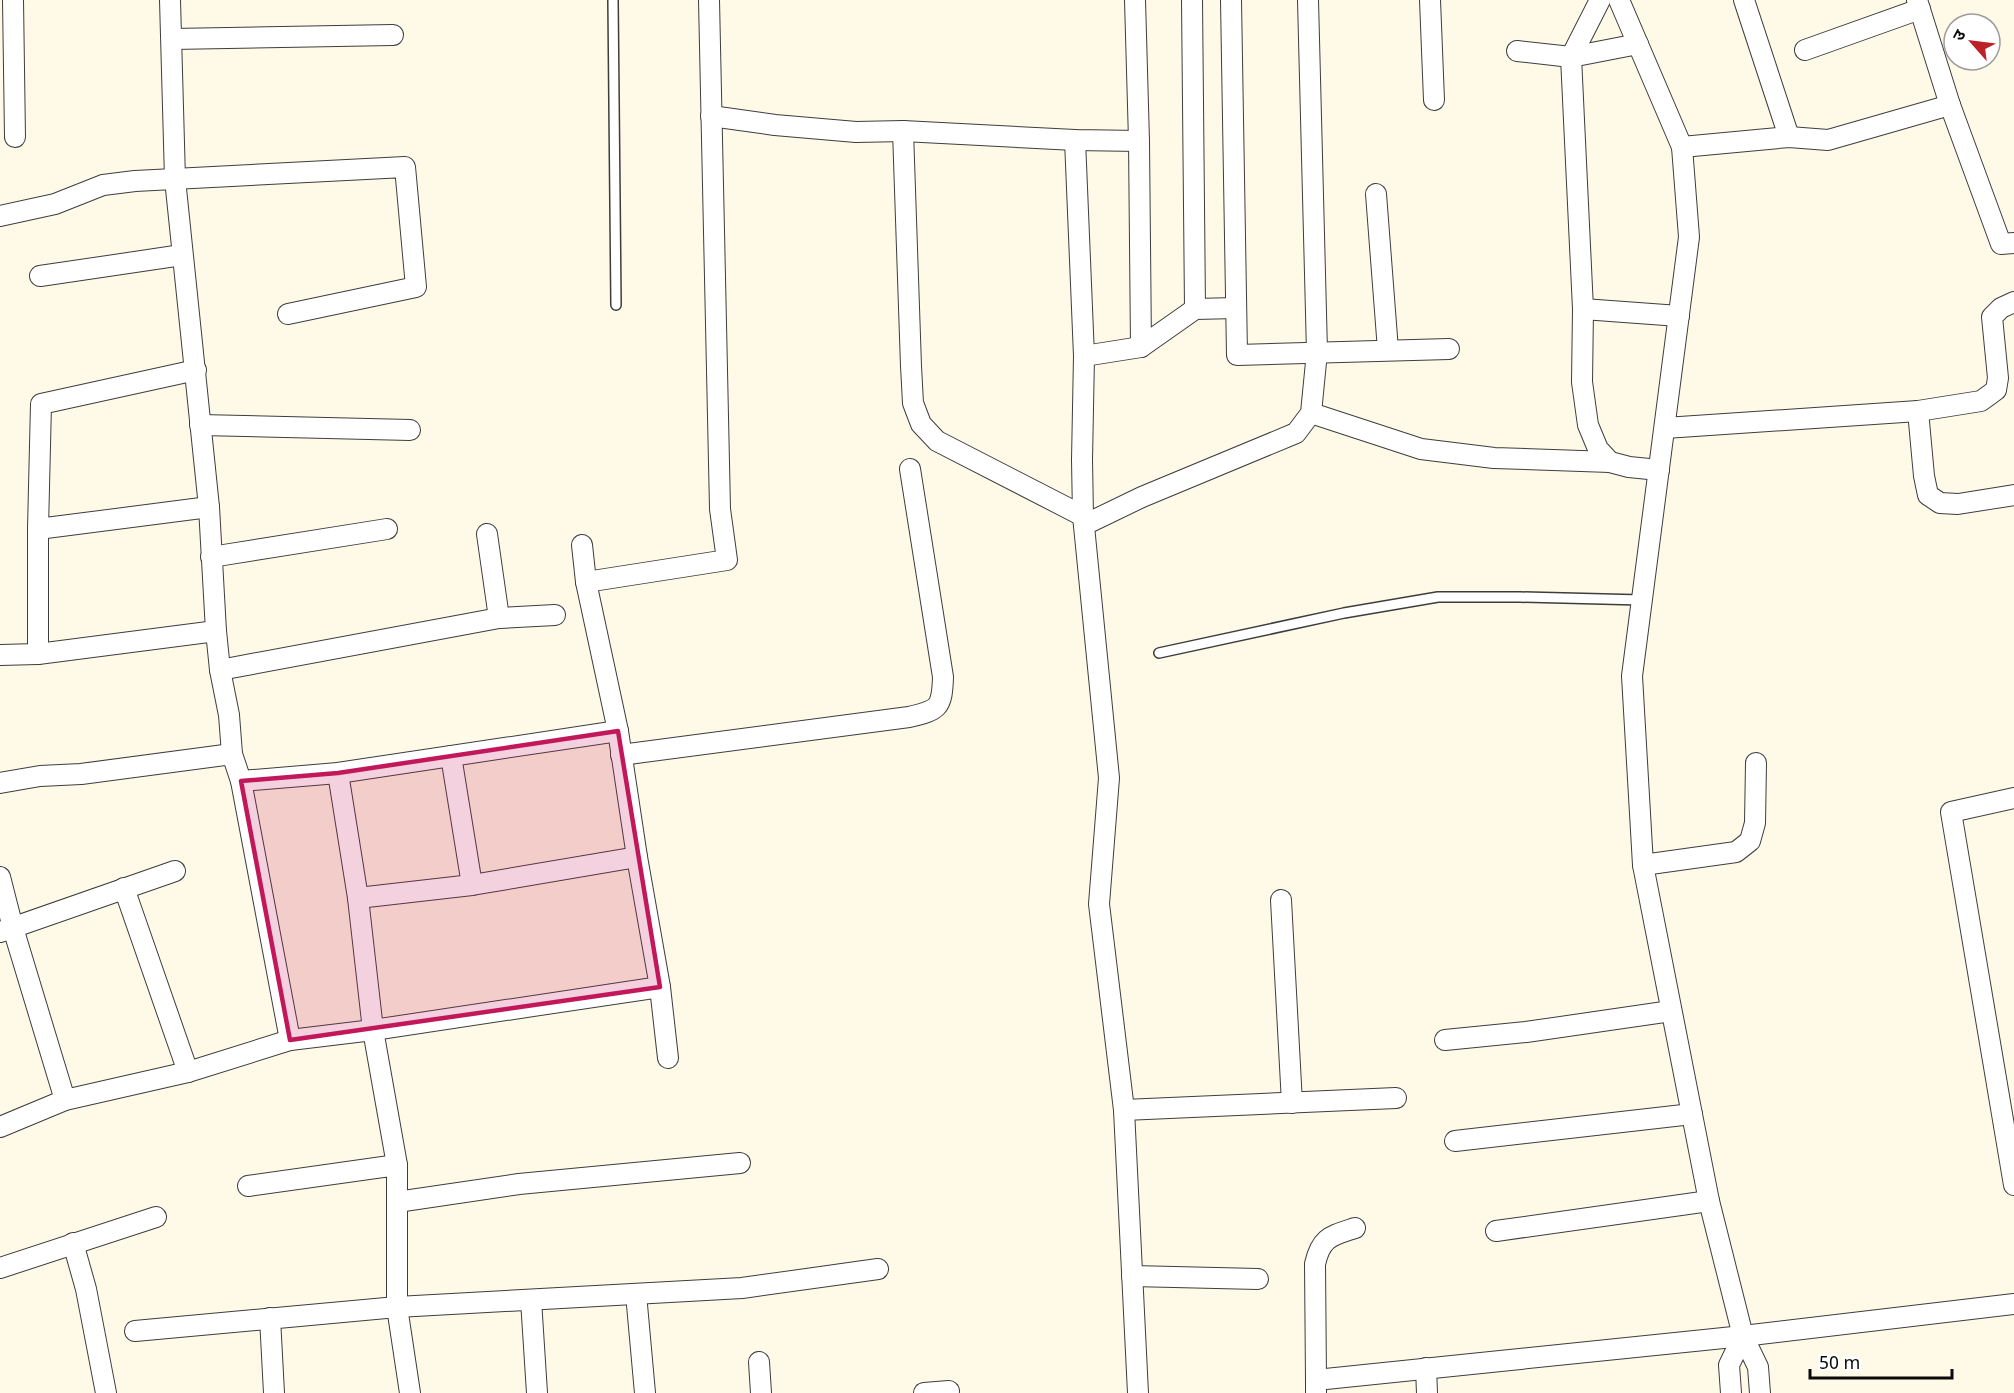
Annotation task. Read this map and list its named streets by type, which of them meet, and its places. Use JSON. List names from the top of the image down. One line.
{"scale_bar":"50 m","north":"top left"}
